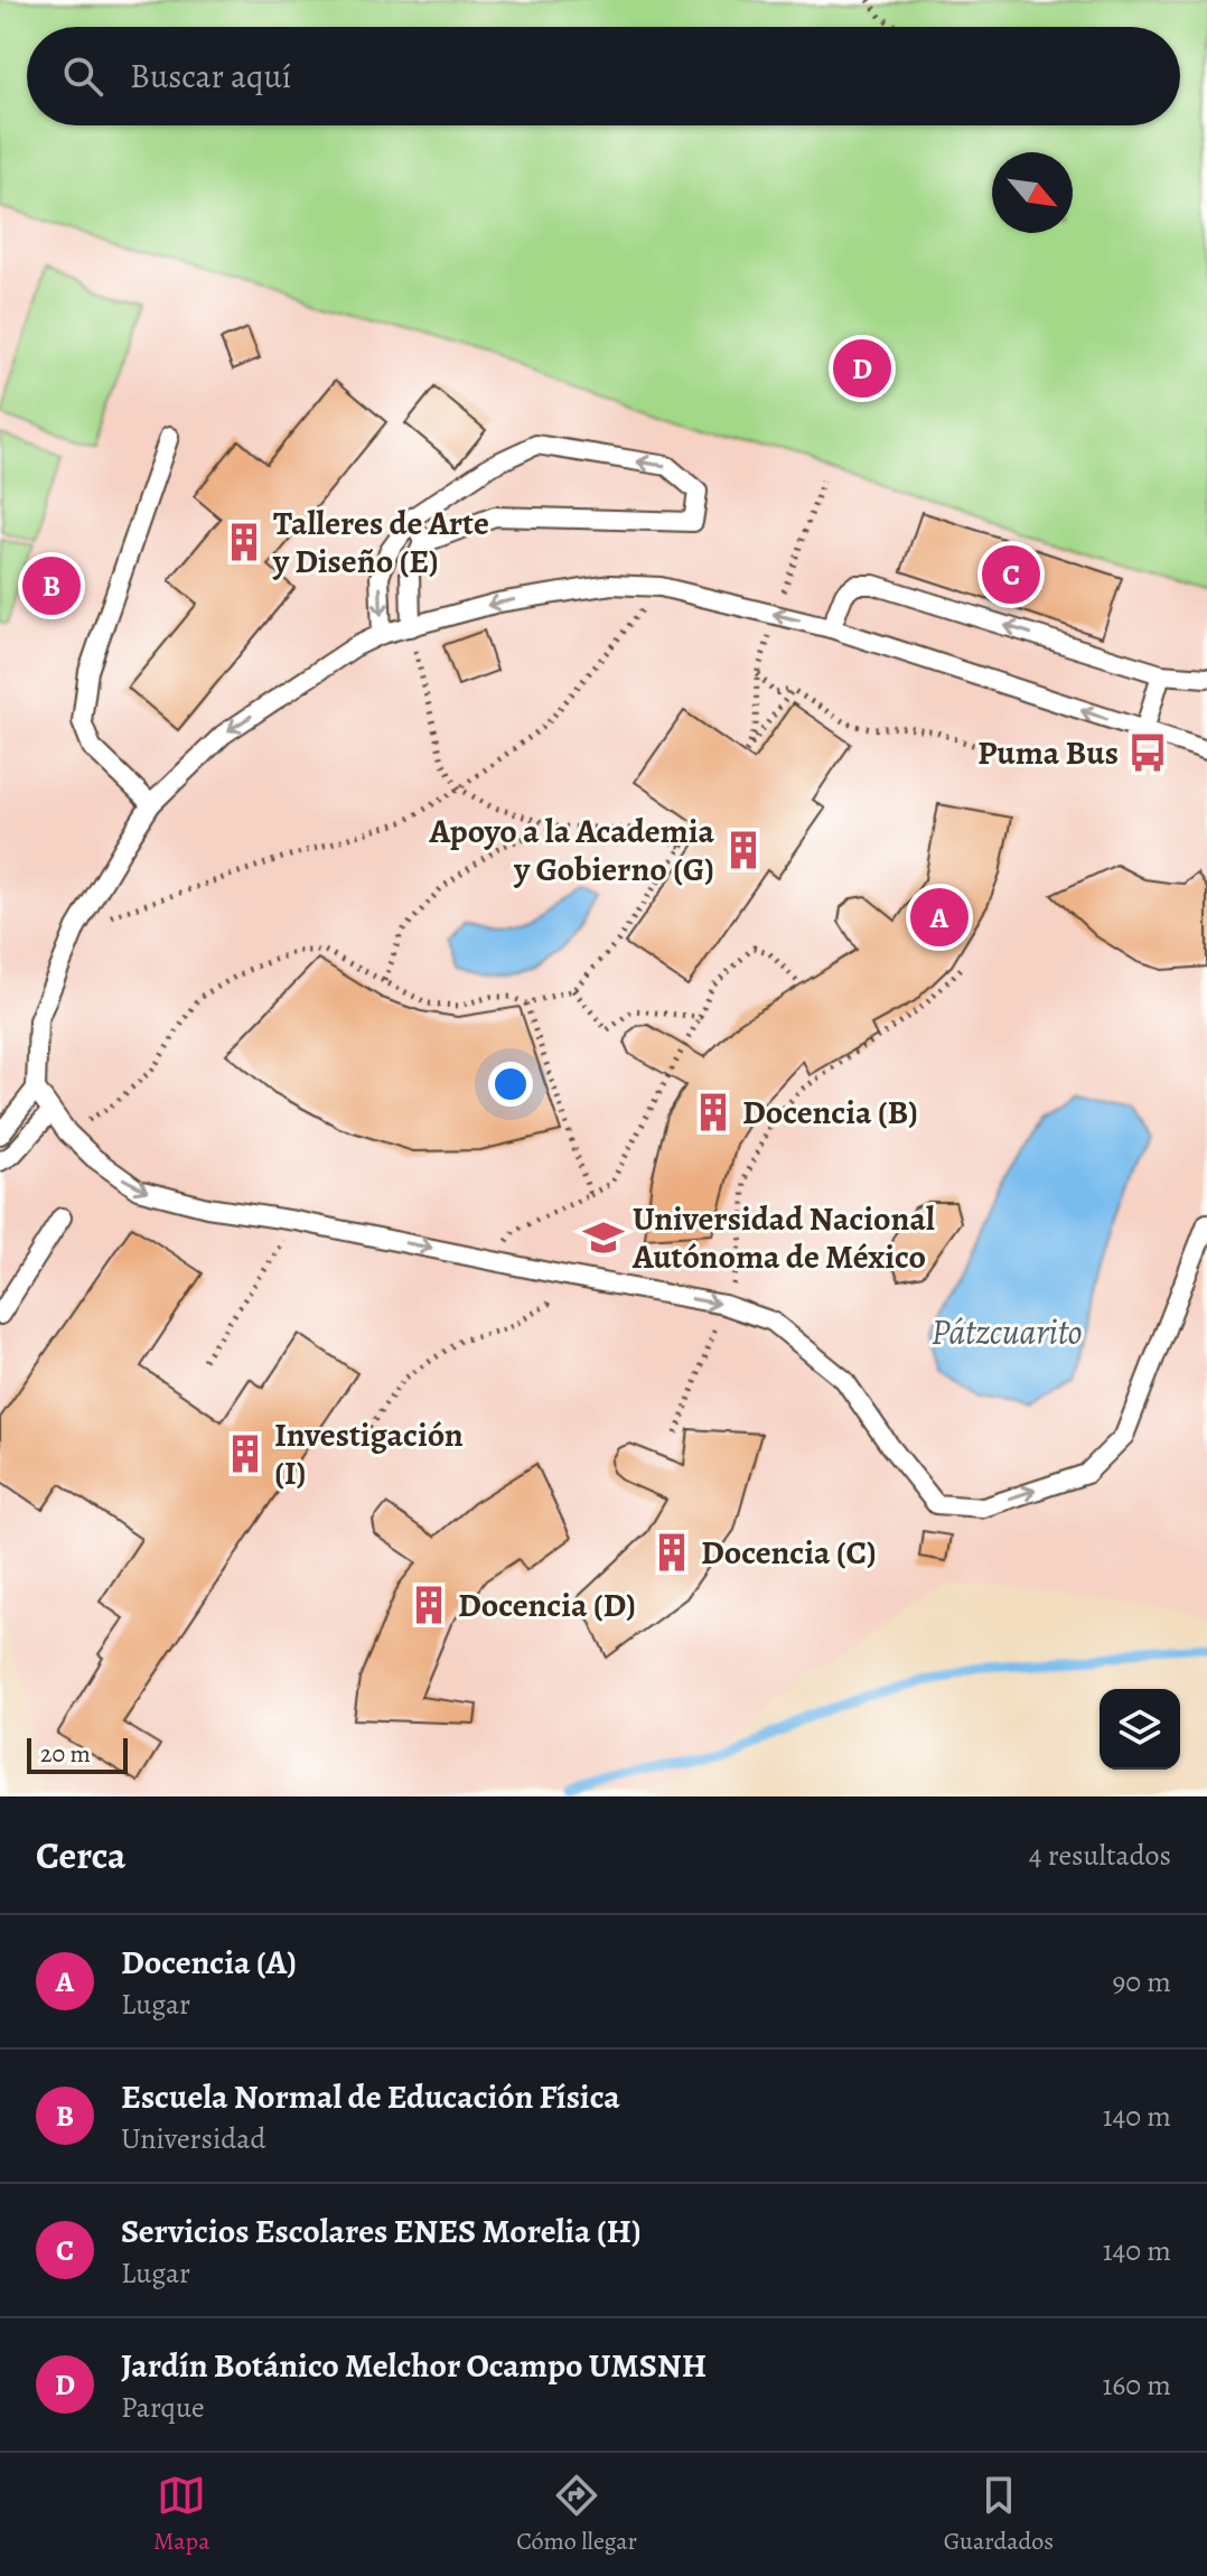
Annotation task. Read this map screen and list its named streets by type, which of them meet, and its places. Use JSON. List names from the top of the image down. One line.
{"water":["Pátzcuarito"],"places":{"building":["Talleres de Arte y Diseño (E)","Apoyo a la Academia y Gobierno (G)","Docencia (B)","Investigación (I)","Docencia (C)","Docencia (D)"],"bus stop":["Puma Bus"],"school or university":["Universidad Nacional Autónoma de México"]},"scale_bar":"20 m","north":"bottom right","page":{"search":"Buscar aquí","pins":["D","C","B","A"],"scale":"20 m","heading":["Cerca","4 resultados"],"list":[{"mark":"A","name":"Docencia (A)","note":"Lugar","value":"90 m"},{"mark":"B","name":"Escuela Normal de Educación Física","note":"Universidad","value":"140 m"},{"mark":"C","name":"Servicios Escolares ENES Morelia (H)","note":"Lugar","value":"140 m"},{"mark":"D","name":"Jardín Botánico Melchor Ocampo UMSNH","note":"Parque","value":"160 m"}],"nav":["Mapa","Cómo llegar","Guardados"]}}
